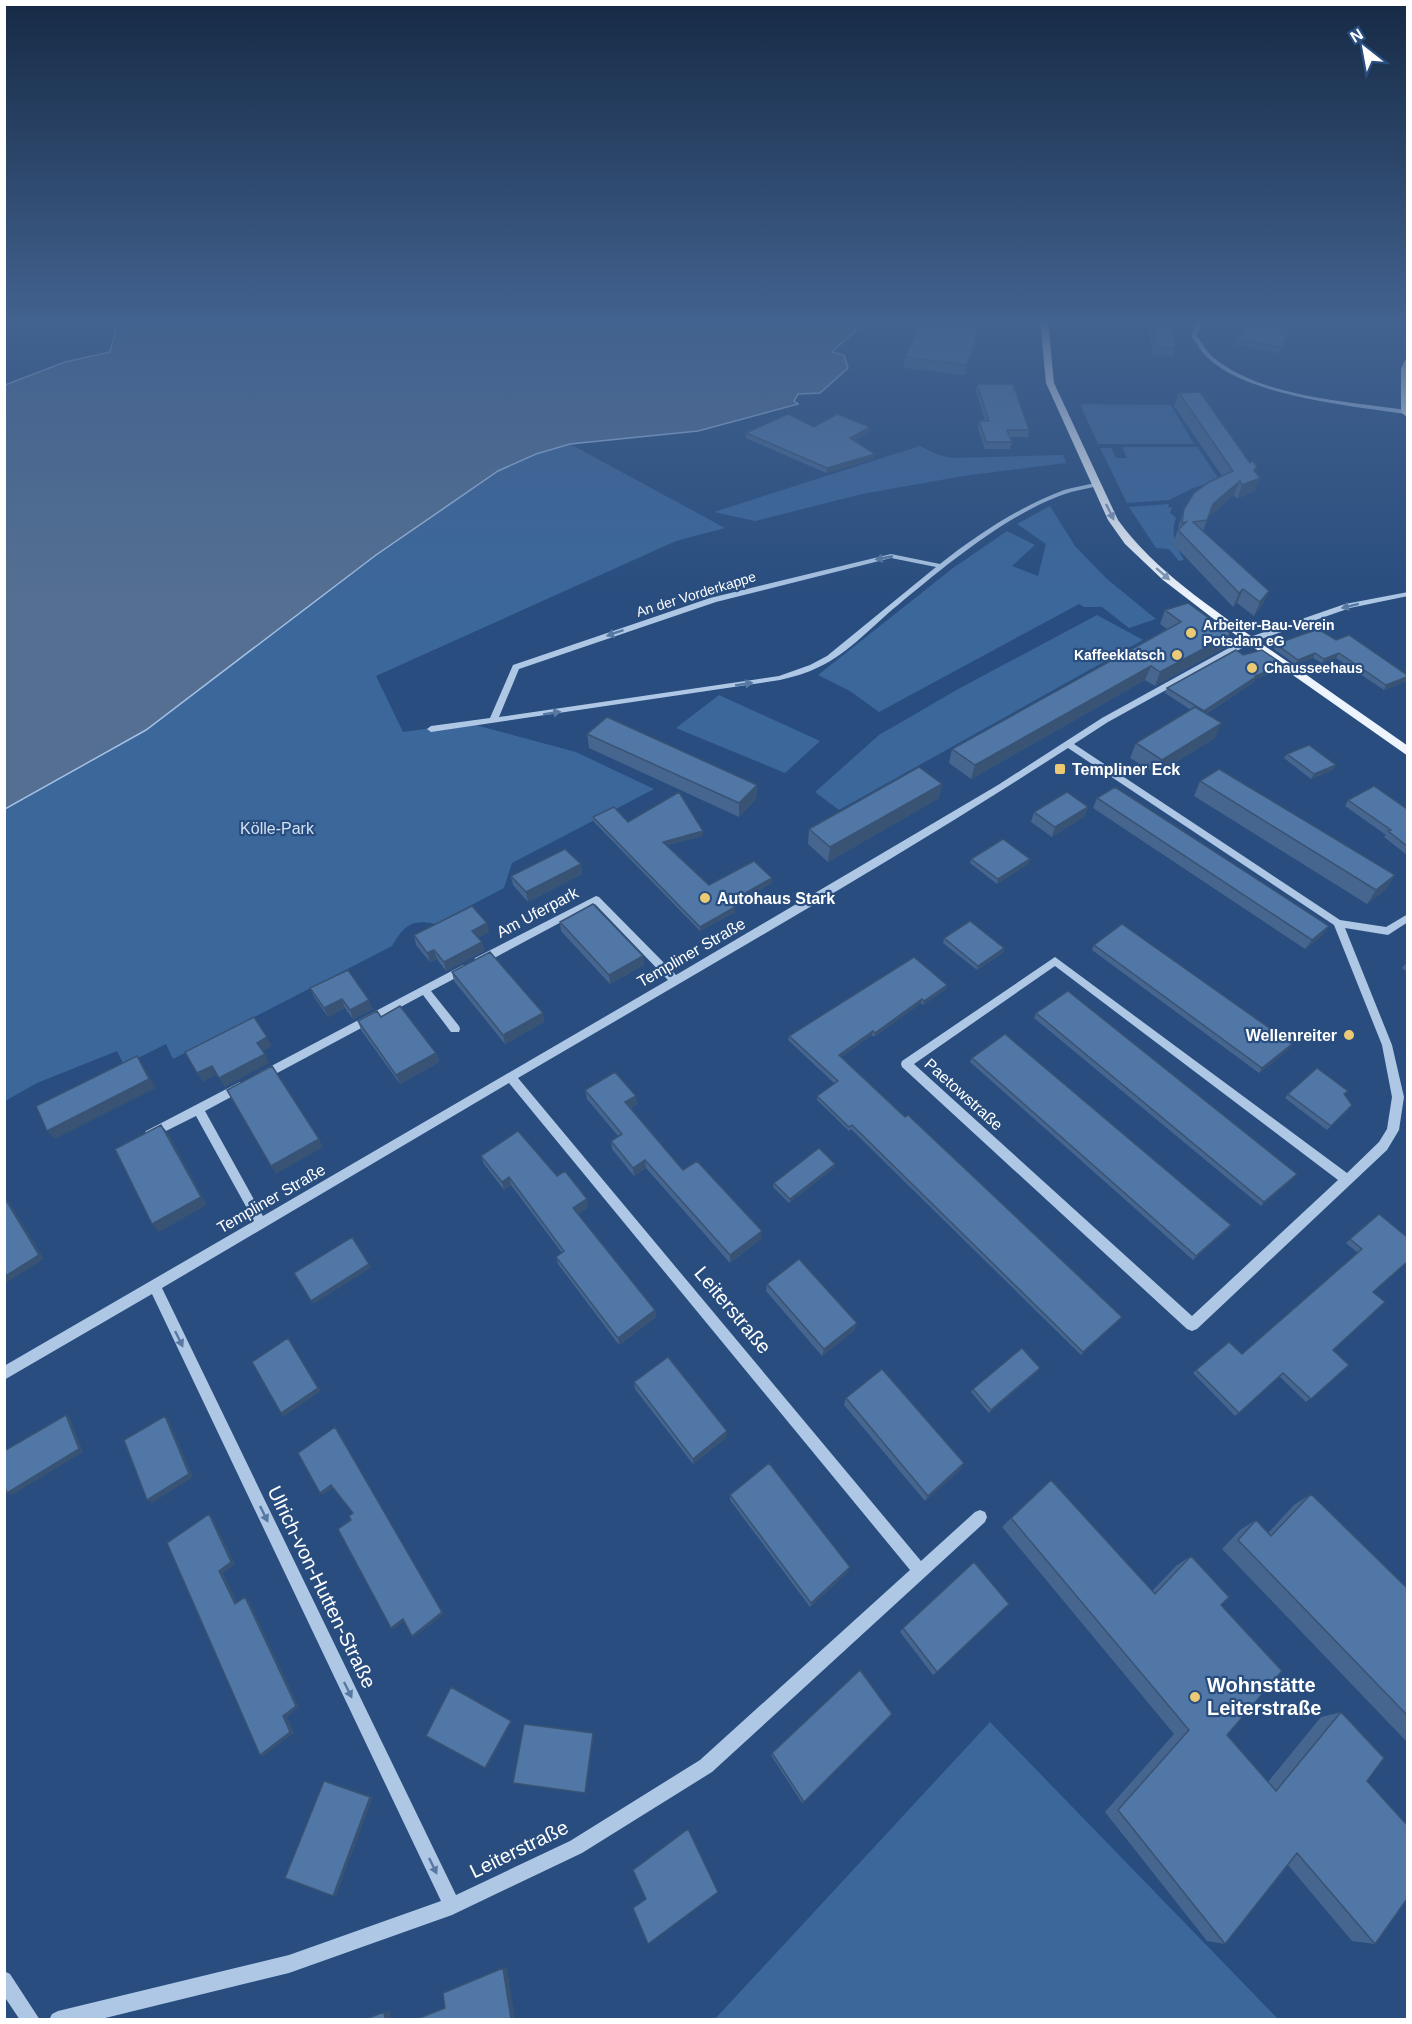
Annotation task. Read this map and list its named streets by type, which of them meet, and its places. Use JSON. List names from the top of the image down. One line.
{"streets":{"street":["An der Vorderkappe","Am Uferpark","Templiner Straße","Paetowstraße","Leiterstraße","Ulrich-von-Hutten-Straße"]},"crossings":[["Am Uferpark","Templiner Straße"],["Templiner Straße","Leiterstraße"],["Templiner Straße","Ulrich-von-Hutten-Straße"],["Leiterstraße","Ulrich-von-Hutten-Straße"]],"one_way":["Ulrich-von-Hutten-Straße"],"parks":["Kölle-Park"],"places":{"other":["Arbeiter-Bau-Verein Potsdam eG","Kaffeeklatsch","Chausseehaus","Autohaus Stark","Wellenreiter","Wohnstätte Leiterstraße"],"transit":["Templiner Eck"]},"north":"top left"}
